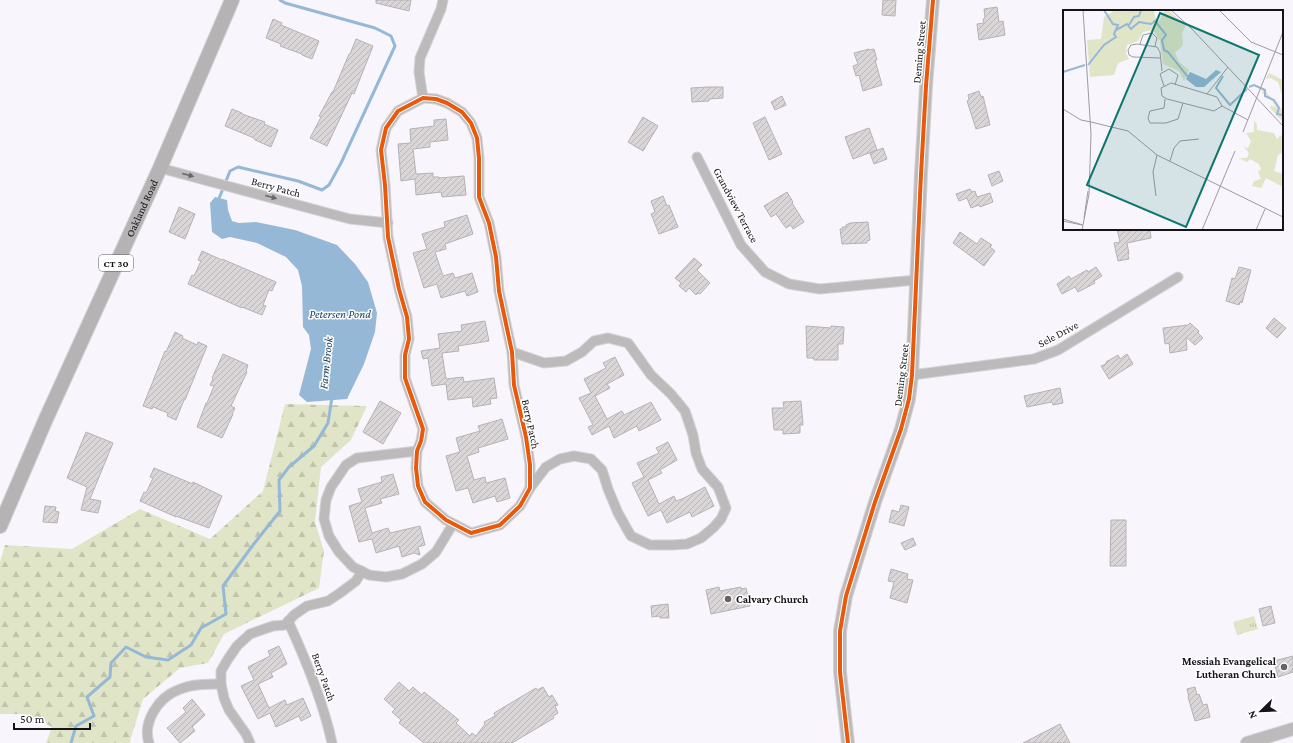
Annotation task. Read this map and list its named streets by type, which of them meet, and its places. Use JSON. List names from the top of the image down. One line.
{"streets":{"main road":["Oakland Road","CT 30"],"street":["Deming Street","Berry Patch","Grandview Terrace","Sele Drive"]},"crossings":[["Deming Street","Grandview Terrace"],["Deming Street","Sele Drive"],["Berry Patch","Oakland Road"]],"water":["Petersen Pond","Farm Brook"],"places":["Calvary Church","Messiah Evangelical Lutheran Church"],"scale_bar":"50 m","north":"bottom left"}
